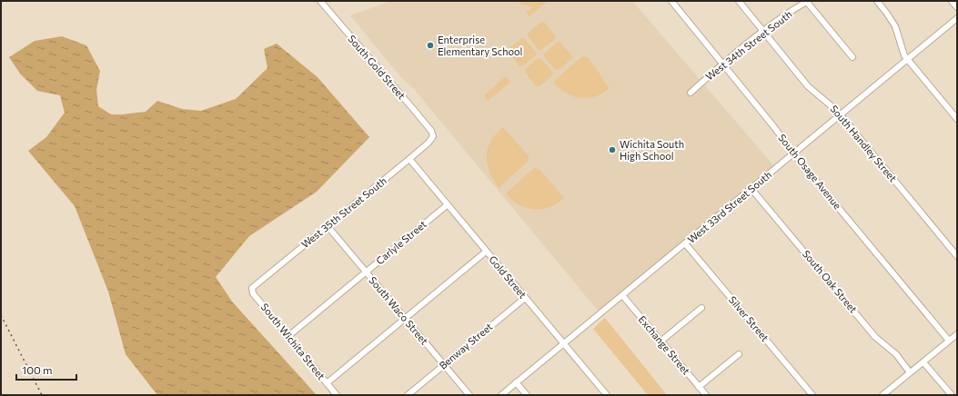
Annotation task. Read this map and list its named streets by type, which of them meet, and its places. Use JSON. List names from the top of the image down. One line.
{"streets":{"street":["West 34th Street South","South Gold Street","South Handley Street","South Osage Avenue","West 33rd Street South","West 35th Street South","Carlyle Street","Gold Street","South Oak Street","South Waco Street","Silver Street","South Wichita Street","Exchange Street","Benway Street"]},"crossings":[["West 34th Street South","South Handley Street"],["West 34th Street South","South Osage Avenue"],["South Gold Street","West 35th Street South"],["South Handley Street","West 33rd Street South"],["South Osage Avenue","West 33rd Street South"],["West 33rd Street South","Gold Street"],["West 33rd Street South","South Oak Street"],["West 33rd Street South","Silver Street"],["West 33rd Street South","Exchange Street"],["West 35th Street South","Gold Street"],["West 35th Street South","South Waco Street"],["West 35th Street South","South Wichita Street"],["Carlyle Street","Gold Street"],["Carlyle Street","South Waco Street"],["Carlyle Street","South Wichita Street"],["Gold Street","Benway Street"],["South Waco Street","Benway Street"]],"places":["Enterprise Elementary School","Wichita South High School"],"scale_bar":"100 m"}
